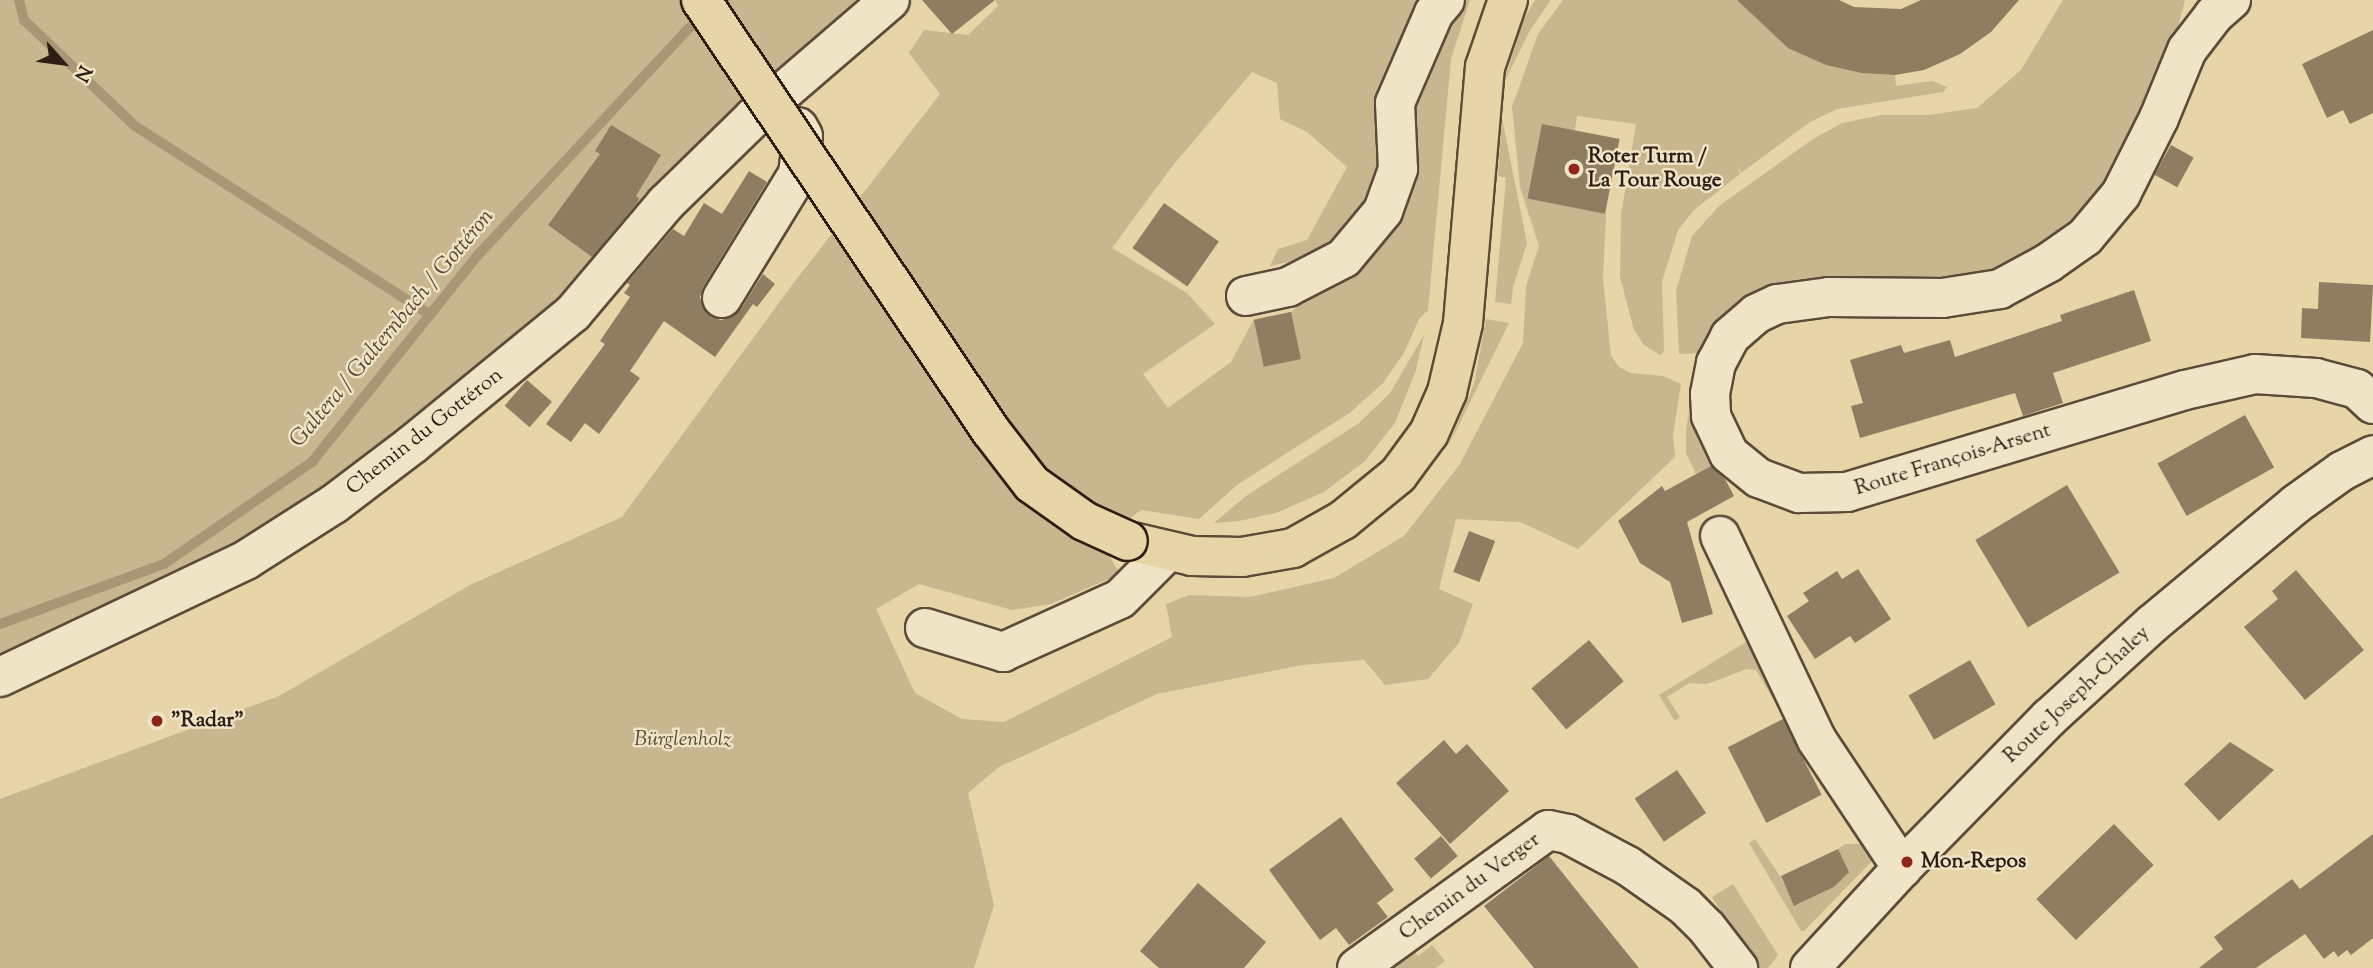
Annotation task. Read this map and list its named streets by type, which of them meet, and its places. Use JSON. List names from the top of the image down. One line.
{"streets":{"street":["Chemin du Gottéron","Route François-Arsent","Route Joseph-Chaley","Chemin du Verger"]},"water":["Galtera / Galternbach / Gottéron"],"parks":["Bürglenholz"],"places":["Roter Turm / La Tour Rouge","\"Radar\"","Mon-Repos"],"north":"bottom right"}
